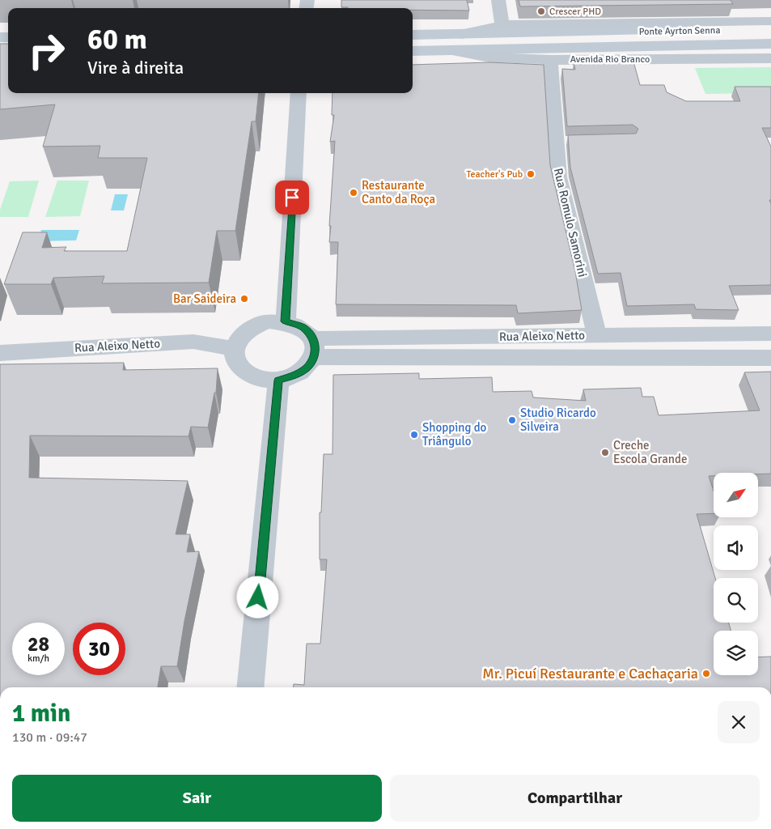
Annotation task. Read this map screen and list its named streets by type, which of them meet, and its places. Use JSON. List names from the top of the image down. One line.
{"streets":{"street":["Ponte Ayrton Senna","Avenida Rio Branco","Rua Romulo Samorini","Rua Aleixo Netto"]},"crossings":[["Ponte Ayrton Senna","Avenida Rio Branco"],["Avenida Rio Branco","Rua Romulo Samorini"],["Rua Romulo Samorini","Rua Aleixo Netto"]],"places":["Crescer PHD","Teacher's Pub","Restaurante Canto da Roça","Bar Saideira","Studio Ricardo Silveira","Shopping do Triângulo","Creche Escola Grande","Mr. Picuí Restaurante e Cachaçaria"],"north":"top right","page":{"turn":["60 m","Vire à direita"],"speed":"28 km/h","limit":"30","heading":["1 min","130 m · 09:47"],"buttons":["Sair","Compartilhar"]}}
